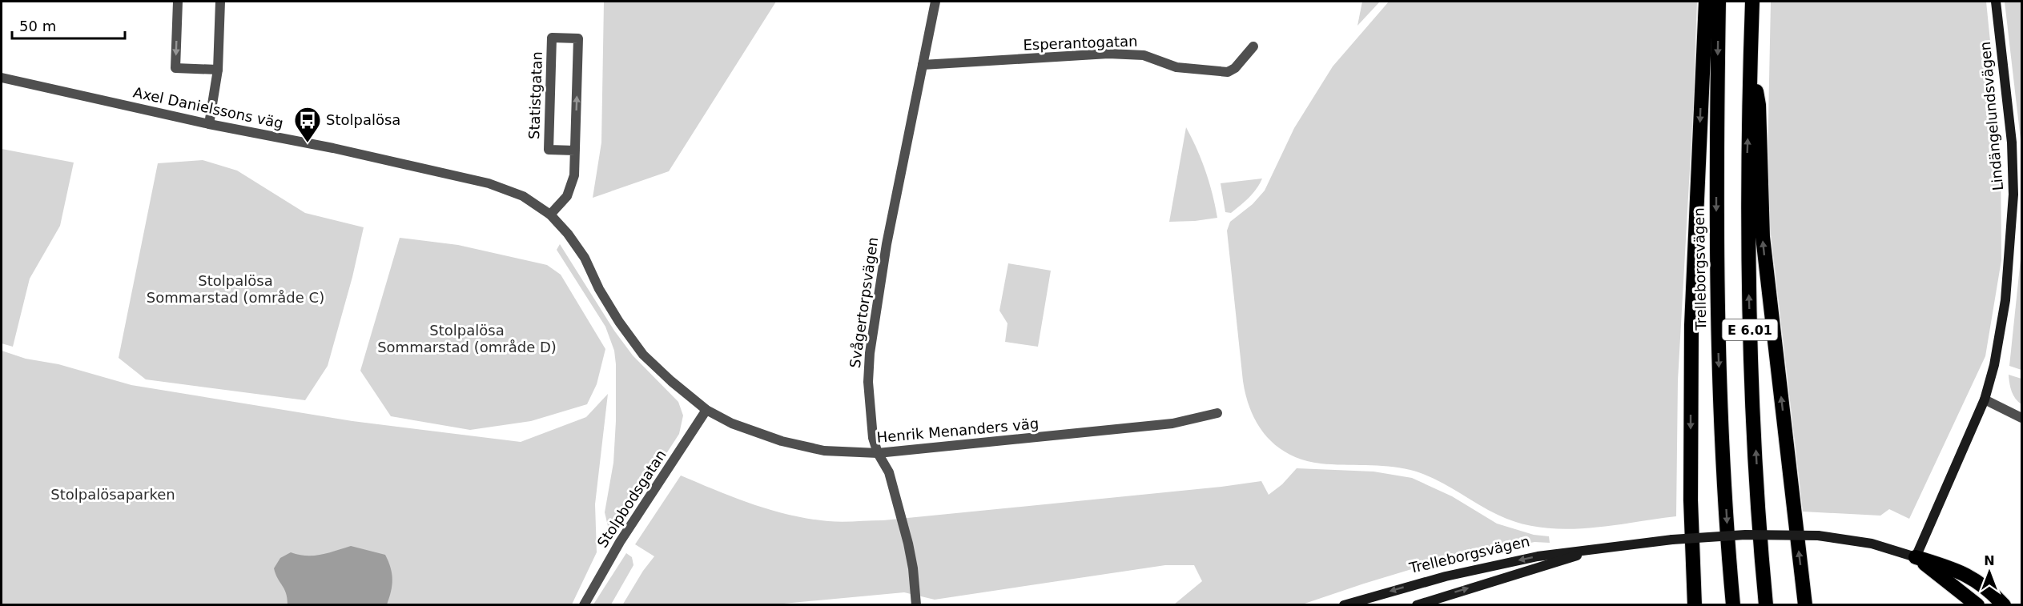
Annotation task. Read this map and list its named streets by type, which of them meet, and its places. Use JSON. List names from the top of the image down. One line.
{"streets":{"highway":["Trelleborgsvägen","E 6.01"],"street":["Esperantogatan","Statistgatan","Axel Danielssons väg","Lindängelundsvägen","Svågertorpsvägen","Henrik Menanders väg","Stolpbodsgatan"]},"crossings":[["Esperantogatan","Svågertorpsvägen"],["Statistgatan","Axel Danielssons väg"],["Axel Danielssons väg","Henrik Menanders väg"],["Axel Danielssons väg","Stolpbodsgatan"],["Lindängelundsvägen","Trelleborgsvägen"],["Svågertorpsvägen","Henrik Menanders väg"],["Henrik Menanders väg","Stolpbodsgatan"]],"parks":["Stolpalösa Sommarstad (område C)","Stolpalösa Sommarstad (område D)","Stolpalösaparken"],"places":{"bus stop":["Stolpalösa"]},"scale_bar":"50 m","north":"top"}
